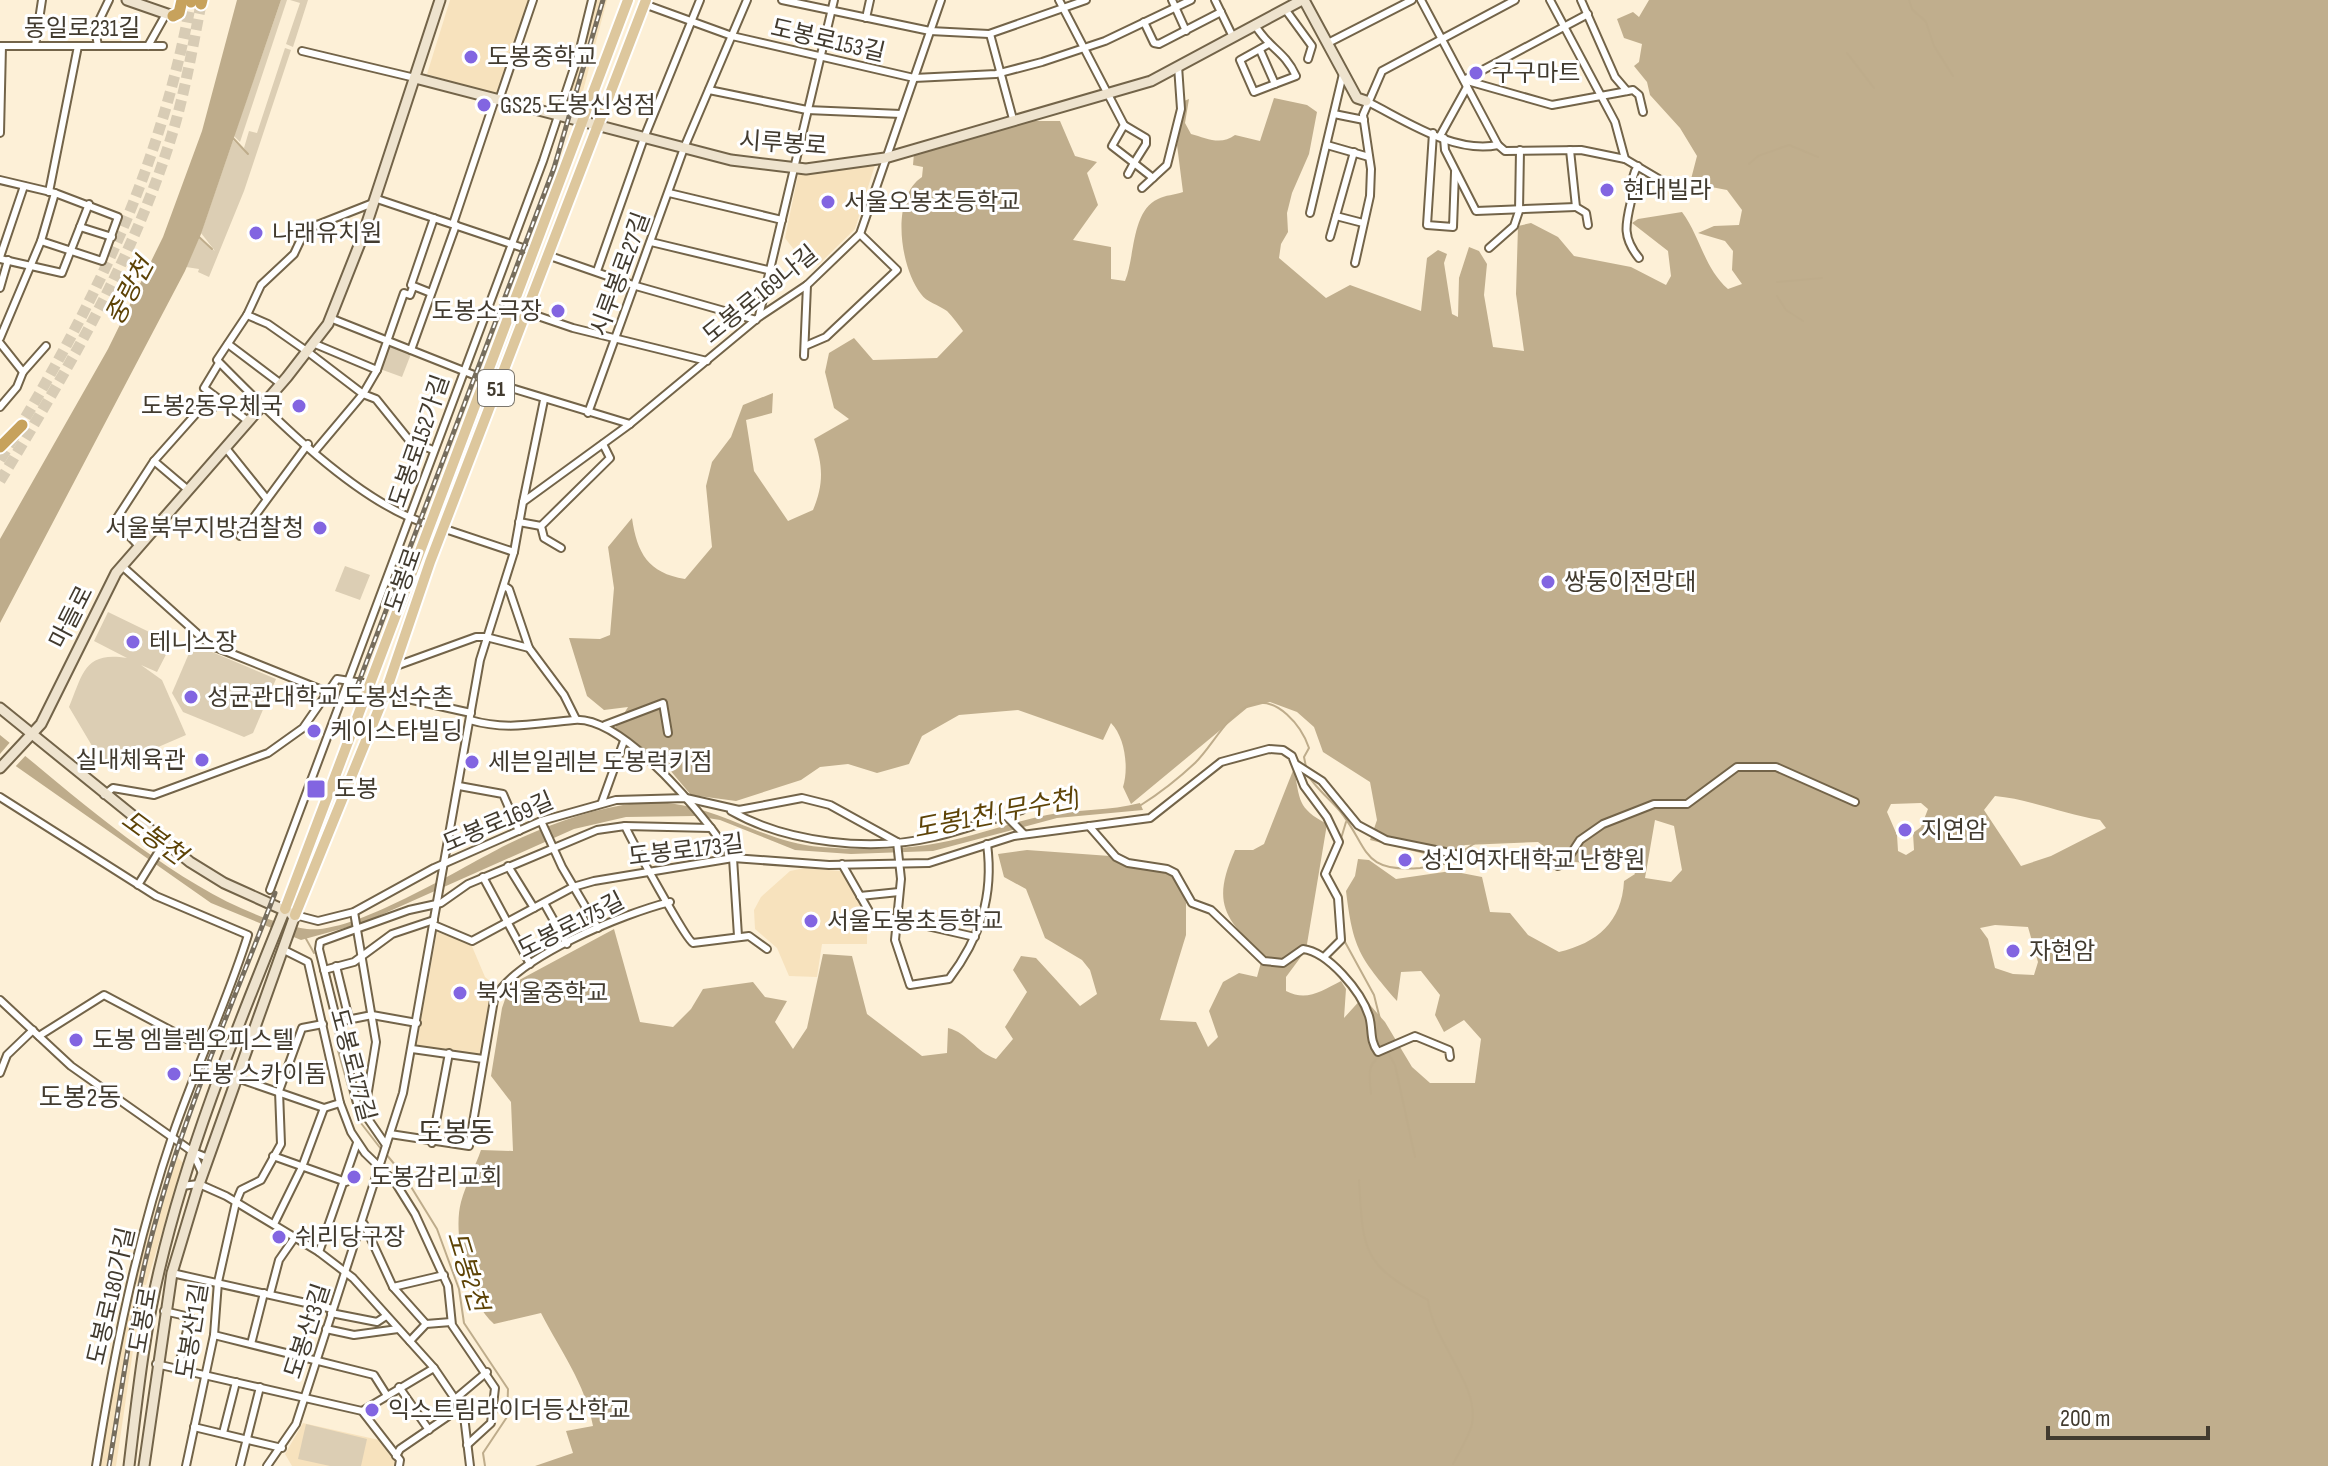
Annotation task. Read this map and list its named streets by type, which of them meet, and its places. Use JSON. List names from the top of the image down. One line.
{"streets":{"main road":["51","도봉로"],"street":["동일로231길","도봉로153길","시루봉로","시루봉로27길","도봉로169나길","도봉로152가길","마들로","도봉로169길","도봉로173길","도봉로175길","도봉로177길","도봉로180가길","도봉산1길","도봉산3길"]},"crossings":[["도봉로153길","시루봉로27길"],["도봉로153길","도봉로169나길"],["도봉로153길","도봉로"],["시루봉로","시루봉로27길"],["시루봉로","도봉로169나길"],["시루봉로","도봉로152가길"],["시루봉로","도봉로"],["시루봉로","마들로"],["도봉로","도봉로169길"],["도봉로","도봉로177길"],["도봉로169길","도봉산3길"],["도봉로173길","도봉산3길"],["도봉로175길","도봉산3길"],["도봉로177길","도봉산3길"]],"districts":["도봉2동","도봉동"],"water":["중랑천","도봉1천 (무수천)","도봉천","도봉2천"],"places":{"other":["도봉중학교","구구마트","GS25 도봉신성점","현대빌라","서울오봉초등학교","나래유치원","도봉소극장","도봉2동우체국","서울북부지방검찰청","쌍둥이전망대","테니스장","성균관대학교 도봉선수촌","케이스타빌딩","실내체육관","세븐일레븐 도봉럭키점","지연암","성신여자대학교 난향원","서울도봉초등학교","자현암","북서울중학교","도봉 엠블렘오피스텔","도봉 스카이돔","도봉감리교회","쉬리당구장","익스트림라이더등산학교"],"transit":["도봉"]},"scale_bar":"200 m"}
